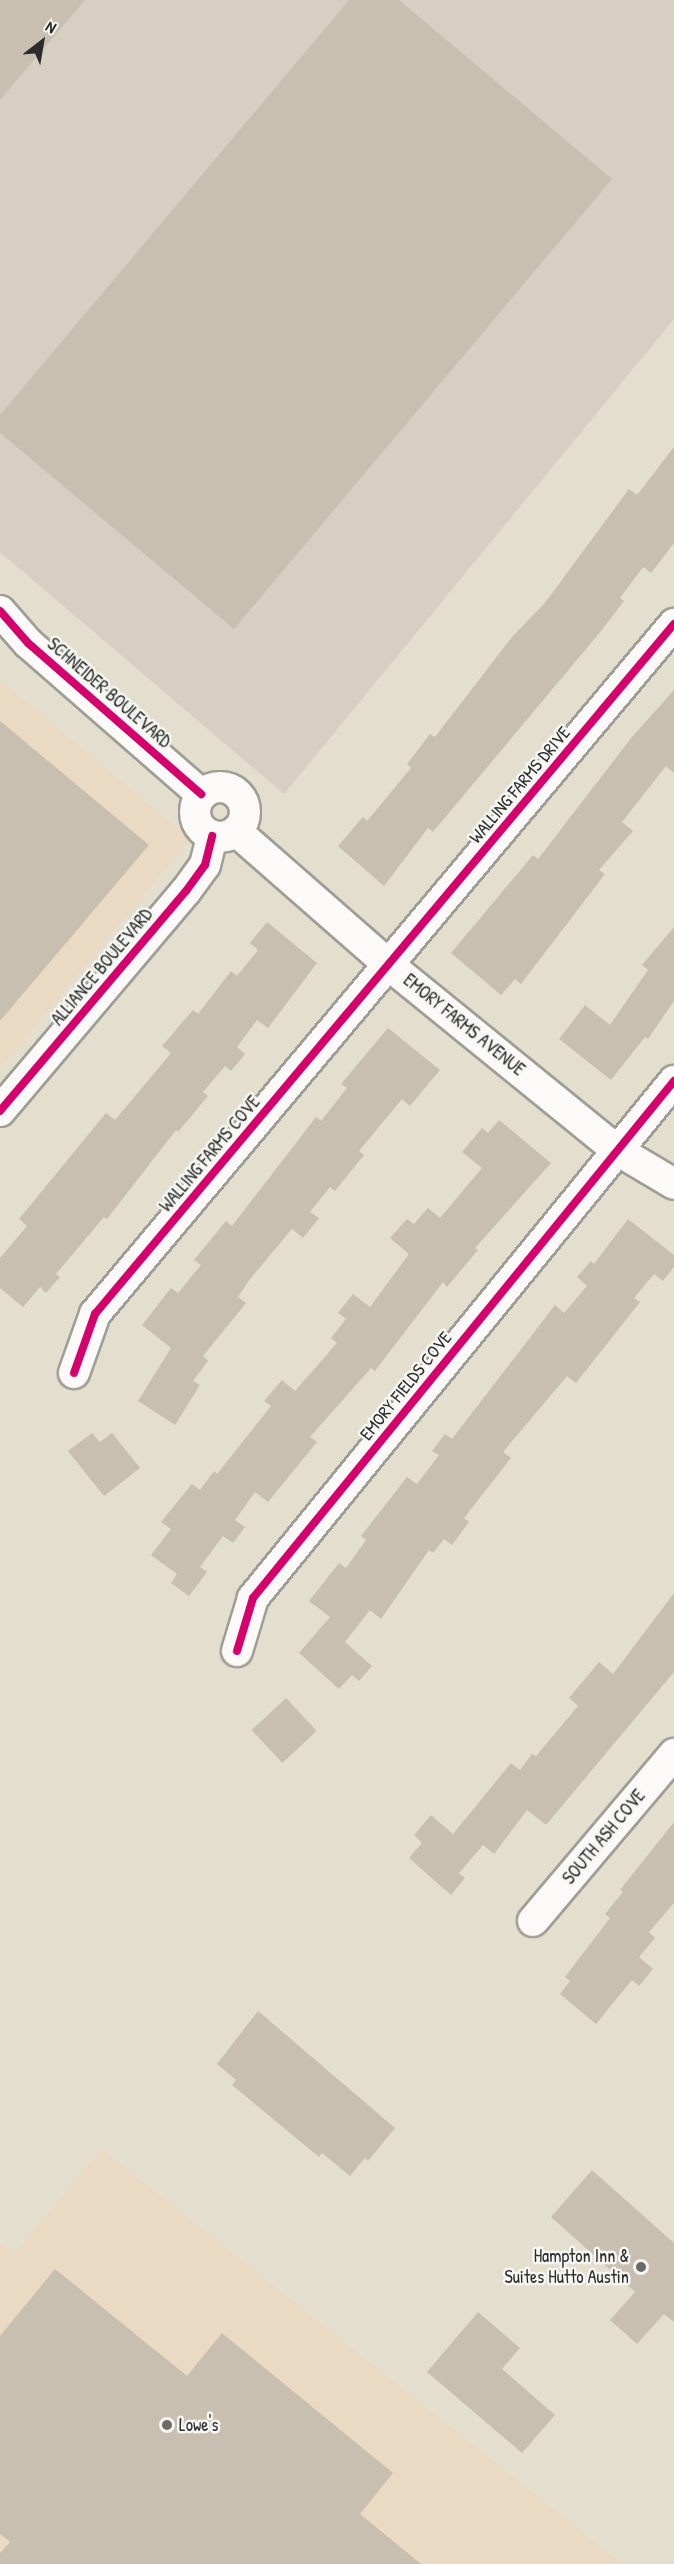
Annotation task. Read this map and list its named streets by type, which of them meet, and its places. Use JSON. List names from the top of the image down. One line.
{"streets":{"street":["SCHNEIDER BOULEVARD","WALLING FARMS DRIVE","ALLIANCE BOULEVARD","EMORY FARMS AVENUE","WALLING FARMS COVE","EMORY FIELDS COVE","SOUTH ASH COVE"]},"crossings":[["SCHNEIDER BOULEVARD","ALLIANCE BOULEVARD"],["SCHNEIDER BOULEVARD","EMORY FARMS AVENUE"],["WALLING FARMS DRIVE","EMORY FARMS AVENUE"],["WALLING FARMS DRIVE","WALLING FARMS COVE"],["ALLIANCE BOULEVARD","EMORY FARMS AVENUE"],["EMORY FARMS AVENUE","WALLING FARMS COVE"],["EMORY FARMS AVENUE","EMORY FIELDS COVE"]],"places":["Hampton Inn & Suites Hutto Austin","Lowe's"],"north":"top right"}
